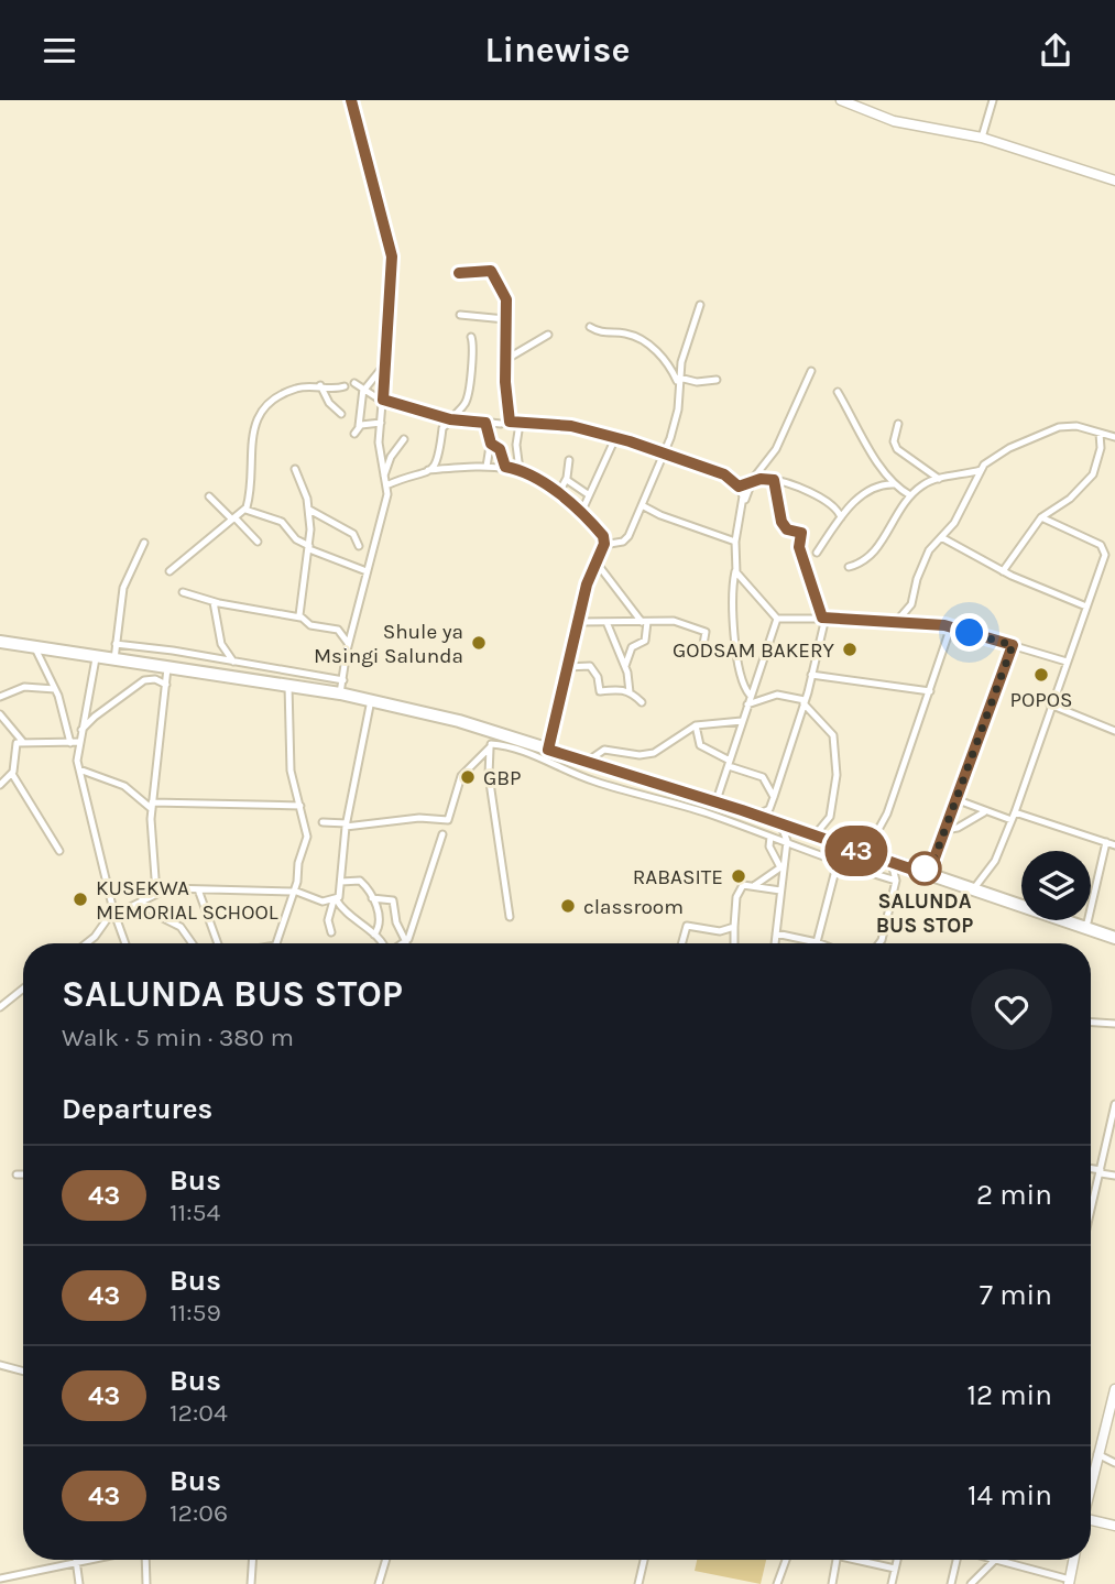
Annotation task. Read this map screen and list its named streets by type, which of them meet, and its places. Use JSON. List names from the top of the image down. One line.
{"places":["Shule ya Msingi Salunda","GODSAM BAKERY","POPOS","GBP","SALUNDA BUS STOP","RABASITE","KUSEKWA MEMORIAL SCHOOL","classroom"],"lines":["bus line 43"],"page":{"header":"Linewise","on_map":"43","heading":[["SALUNDA BUS STOP","Walk · 5 min · 380 m"],"Departures"],"list":[{"mark":"43","name":"Bus","note":"11:54","value":"2 min"},{"mark":"43","name":"Bus","note":"11:59","value":"7 min"},{"mark":"43","name":"Bus","note":"12:04","value":"12 min"},{"mark":"43","name":"Bus","note":"12:06","value":"14 min"}]}}
